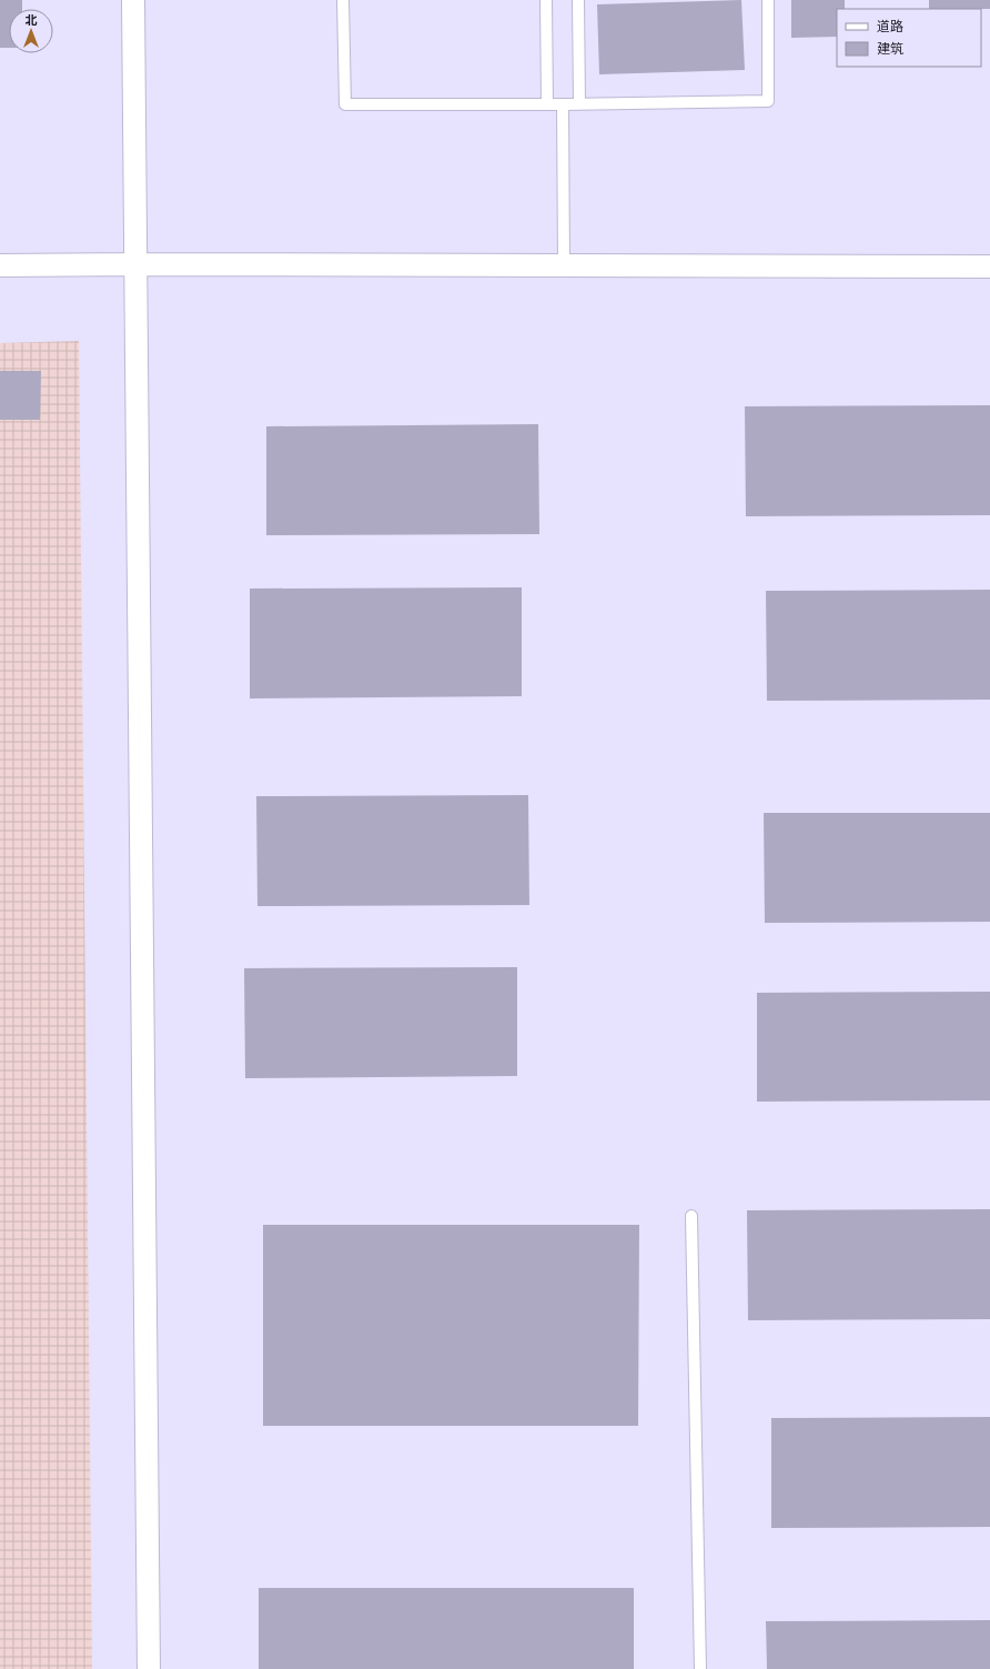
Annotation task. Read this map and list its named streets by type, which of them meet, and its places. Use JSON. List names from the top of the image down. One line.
{"legend":["道路","建筑"],"north":"top"}
